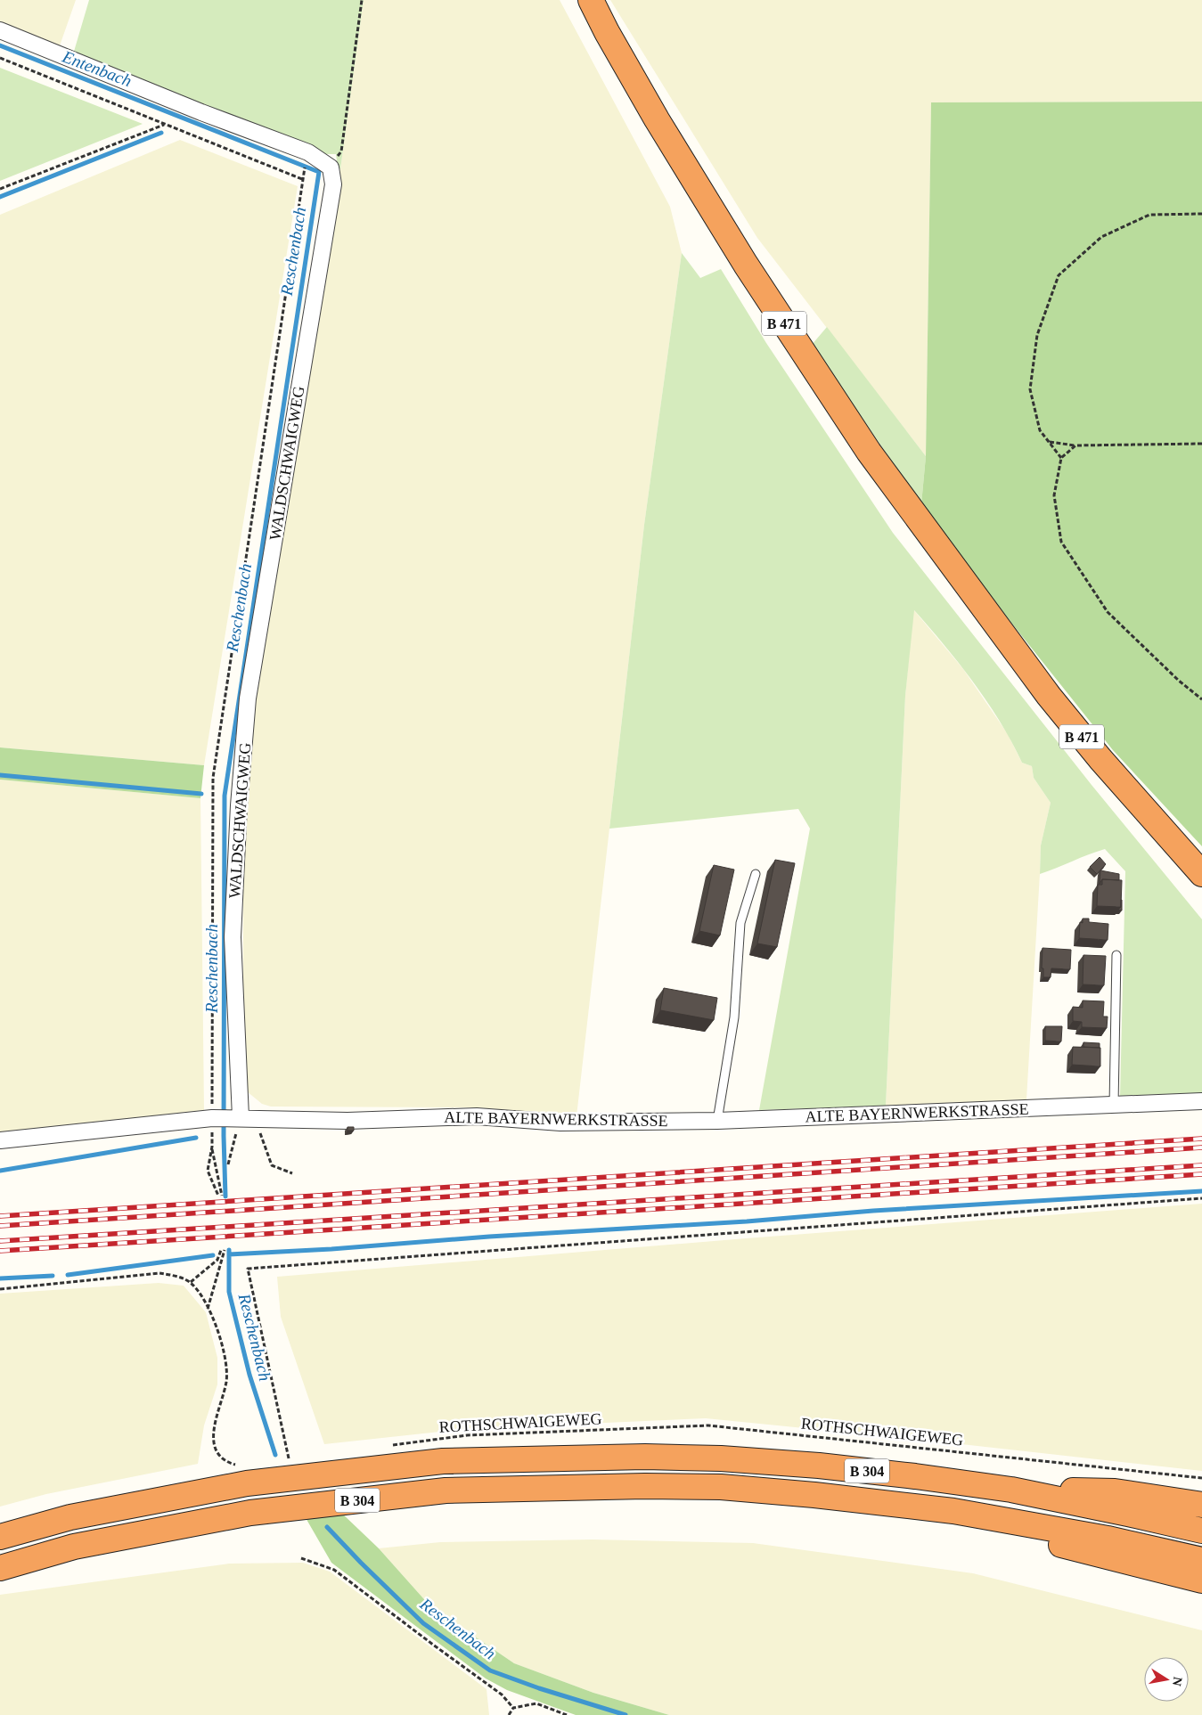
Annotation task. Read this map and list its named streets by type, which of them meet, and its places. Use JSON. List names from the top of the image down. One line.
{"streets":{"highway":["B 471","B 304"],"street":["WALDSCHWAIGWEG","ALTE BAYERNWERKSTRASSE"],"path":["ROTHSCHWAIGEWEG"]},"crossings":[["WALDSCHWAIGWEG","ALTE BAYERNWERKSTRASSE"]],"water":["Entenbach","Reschenbach"],"north":"right"}
